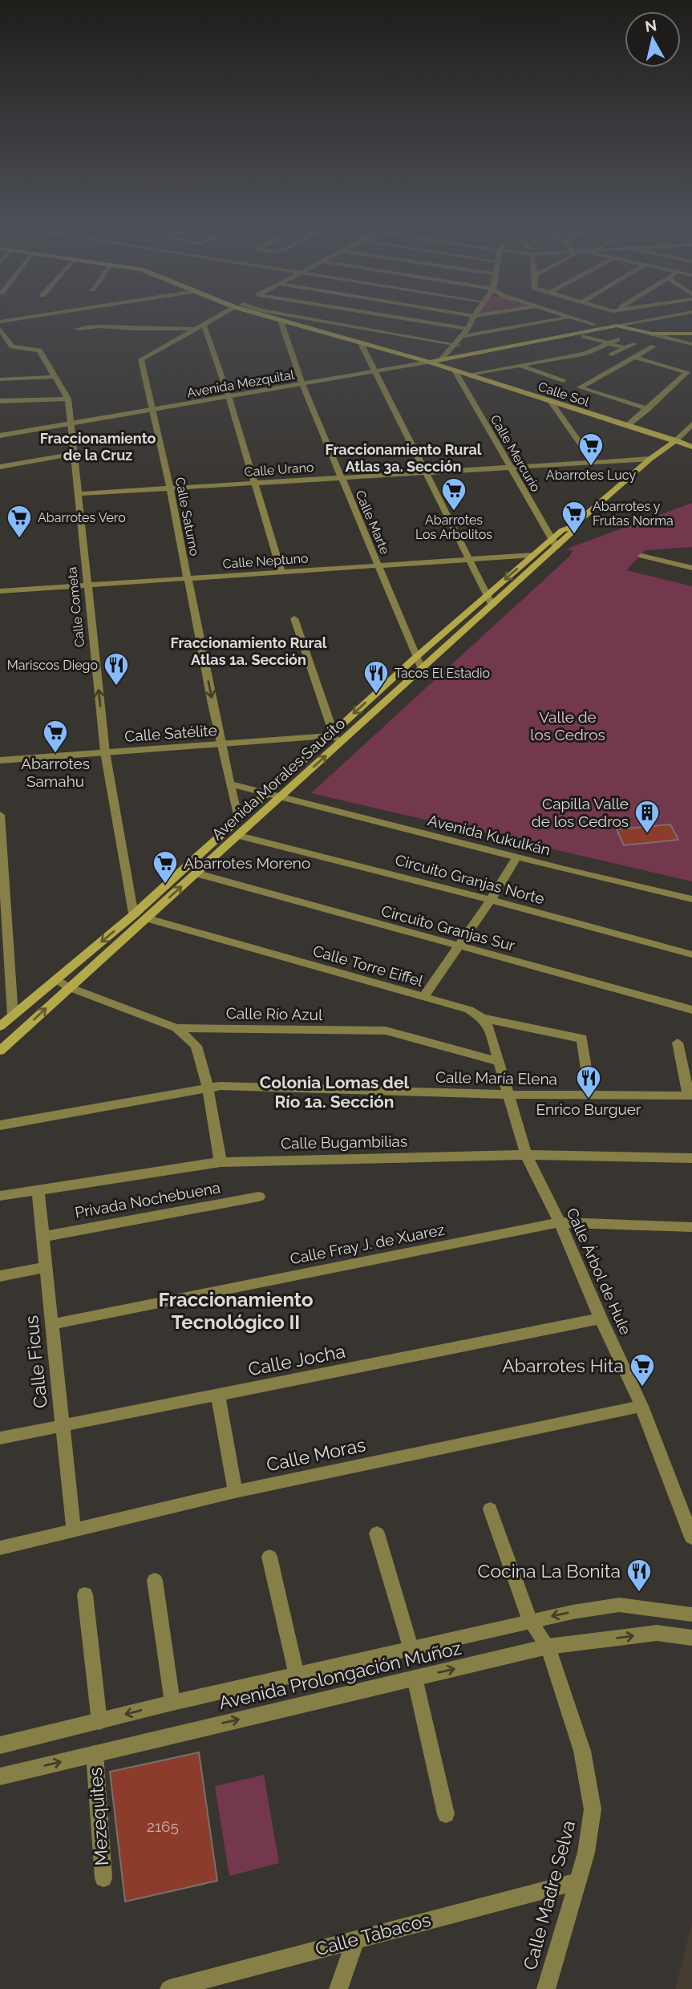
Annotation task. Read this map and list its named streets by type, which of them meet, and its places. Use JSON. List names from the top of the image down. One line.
{"streets":{"main road":["Avenida Mezquital","Calle Sol","Avenida Morales Saucito"],"street":["Calle Mercurio","Calle Urano","Calle Saturno","Calle Marte","Calle Neptuno","Calle Cometa","Calle Satélite","Avenida Kukulkán","Circuito Granjas Norte","Circuito Granjas Sur","Calle Torre Eiffel","Calle Río Azul","Calle María Elena","Calle Bugambilias","Privada Nochebuena","Calle Fray J. de Xuarez","Calle Árbol de Hule","Calle Jocha","Calle Ficus","Calle Moras","Avenida Prolongación Muñoz","Mezequites","Calle Madre Selva","Calle Tabacos"]},"crossings":[["Avenida Mezquital","Calle Sol"],["Avenida Mezquital","Calle Saturno"],["Avenida Mezquital","Calle Marte"],["Avenida Mezquital","Calle Cometa"],["Calle Sol","Calle Mercurio"],["Calle Sol","Calle Marte"],["Calle Sol","Avenida Morales Saucito"],["Calle Mercurio","Calle Urano"],["Calle Mercurio","Avenida Morales Saucito"],["Calle Urano","Calle Saturno"],["Calle Urano","Calle Marte"],["Calle Urano","Calle Cometa"],["Calle Urano","Avenida Morales Saucito"],["Calle Saturno","Calle Neptuno"],["Calle Saturno","Calle Satélite"],["Calle Saturno","Avenida Morales Saucito"],["Calle Marte","Calle Neptuno"],["Calle Marte","Avenida Morales Saucito"],["Calle Neptuno","Calle Cometa"],["Calle Neptuno","Avenida Morales Saucito"],["Calle Cometa","Calle Satélite"],["Calle Cometa","Avenida Morales Saucito"],["Calle Satélite","Avenida Morales Saucito"],["Avenida Morales Saucito","Avenida Kukulkán"],["Avenida Morales Saucito","Circuito Granjas Norte"],["Avenida Morales Saucito","Circuito Granjas Sur"],["Avenida Morales Saucito","Calle Torre Eiffel"],["Avenida Morales Saucito","Calle Río Azul"],["Calle Torre Eiffel","Calle María Elena"],["Calle Torre Eiffel","Calle Árbol de Hule"],["Calle Río Azul","Calle Árbol de Hule"],["Calle María Elena","Calle Árbol de Hule"],["Calle Bugambilias","Calle Árbol de Hule"],["Calle Bugambilias","Calle Ficus"],["Privada Nochebuena","Calle Ficus"],["Calle Fray J. de Xuarez","Calle Árbol de Hule"],["Calle Fray J. de Xuarez","Calle Ficus"],["Calle Árbol de Hule","Calle Jocha"],["Calle Árbol de Hule","Calle Moras"],["Calle Jocha","Calle Ficus"],["Calle Ficus","Calle Moras"],["Avenida Prolongación Muñoz","Mezequites"],["Avenida Prolongación Muñoz","Calle Madre Selva"],["Calle Madre Selva","Calle Tabacos"]],"districts":["Fraccionamiento de la Cruz","Fraccionamiento Rural Atlas 3a. Sección","Fraccionamiento Rural Atlas 1a. Sección","Colonia Lomas del Río 1a. Sección","Fraccionamiento Tecnológico II"],"parks":["Valle de los Cedros"],"places":{"supermarket":["Abarrotes Lucy","Abarrotes Los Arbolitos","Abarrotes y Frutas Norma","Abarrotes Vero","Abarrotes Samahu","Abarrotes Moreno","Abarrotes Hita"],"restaurant":["Mariscos Diego","Tacos El Estadio","Enrico Burguer","Cocina La Bonita"],"building":["Capilla Valle de los Cedros"]},"house_numbers":["2165"],"north":"top"}
